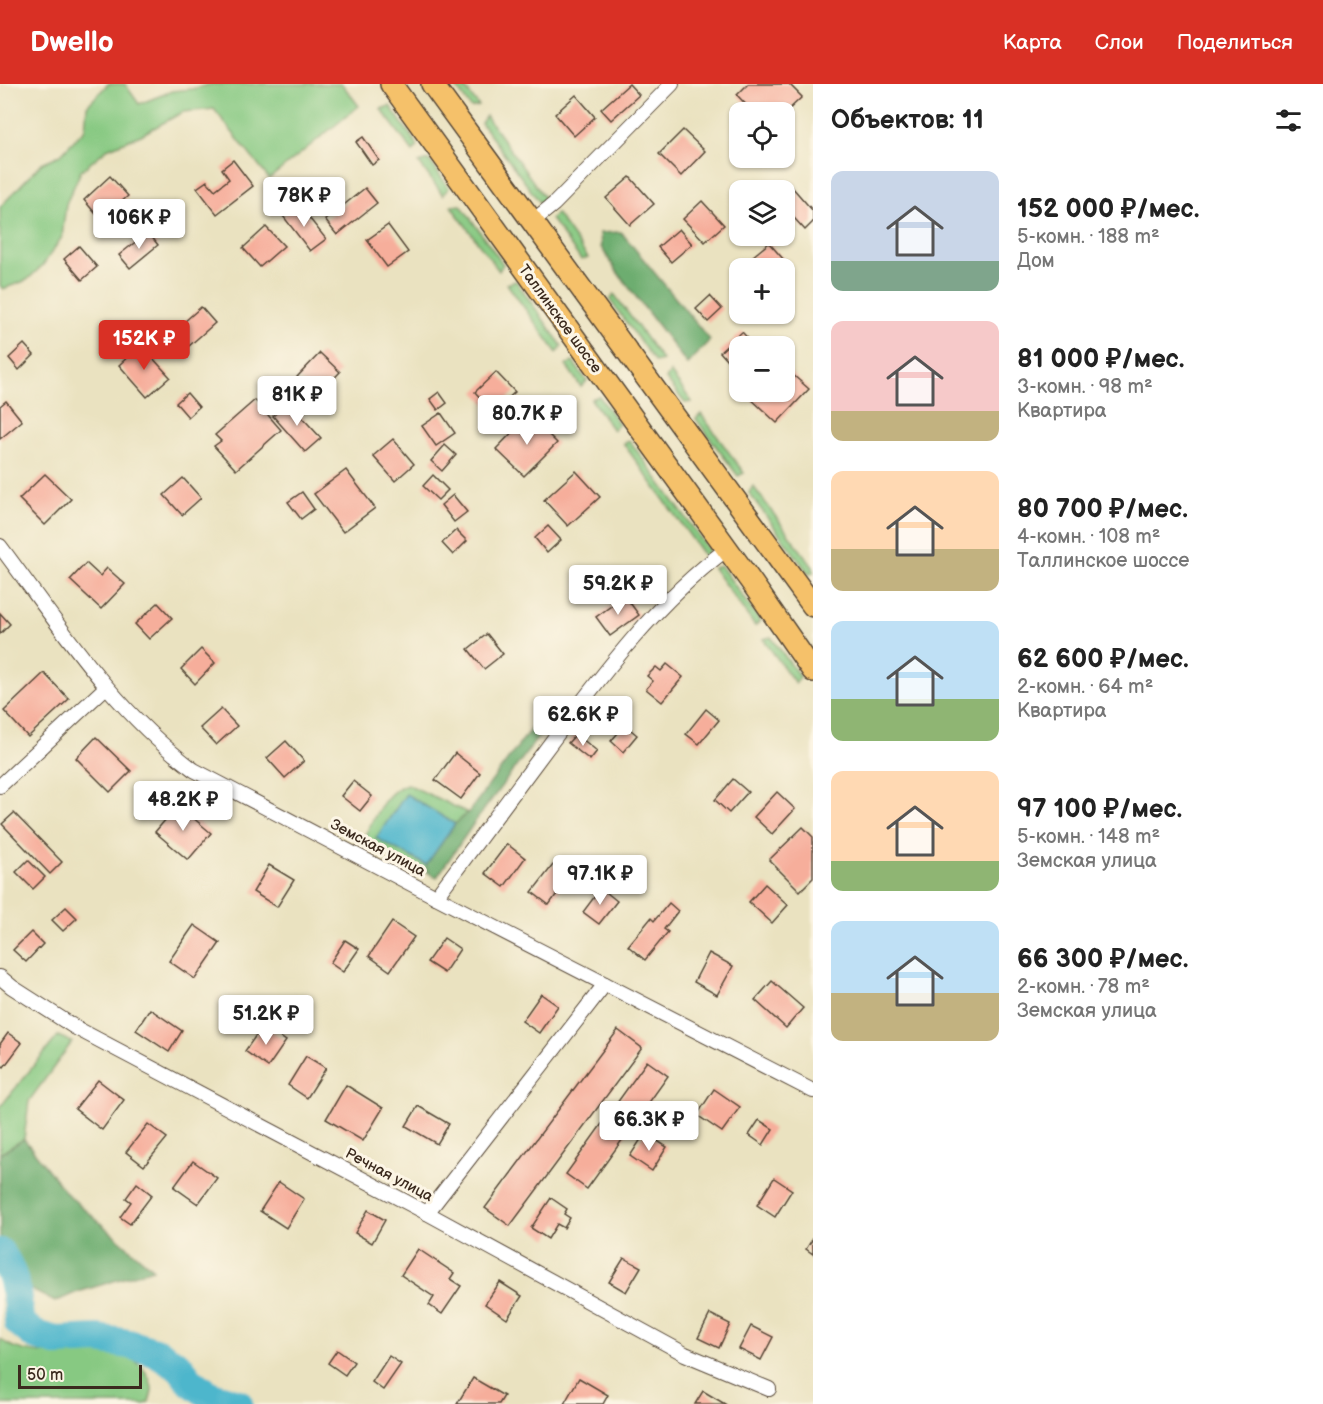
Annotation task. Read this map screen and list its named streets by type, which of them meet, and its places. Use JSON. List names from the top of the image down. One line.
{"streets":{"main road":["Таллинское шоссе"],"street":["Земская улица","Речная улица"]},"scale_bar":"50 m","page":{"header":"Dwello","nav":["Карта","Слои","Поделиться"],"heading":"Объектов: 11","map_buttons":["+","−"],"list":[{"name":"152 000 ₽/мес.","note":"5-комн. · 188 m² · Дом"},{"name":"81 000 ₽/мес.","note":"3-комн. · 98 m² · Квартира"},{"name":"80 700 ₽/мес.","note":"4-комн. · 108 m² · Таллинское шоссе"},{"name":"62 600 ₽/мес.","note":"2-комн. · 64 m² · Квартира"},{"name":"97 100 ₽/мес.","note":"5-комн. · 148 m² · Земская улица"},{"name":"66 300 ₽/мес.","note":"2-комн. · 78 m² · Земская улица"}],"price":["78K ₽","106K ₽","152K ₽","81K ₽","80.7K ₽","59.2K ₽","62.6K ₽","48.2K ₽","97.1K ₽","51.2K ₽","66.3K ₽"],"scale":"50 m"}}
